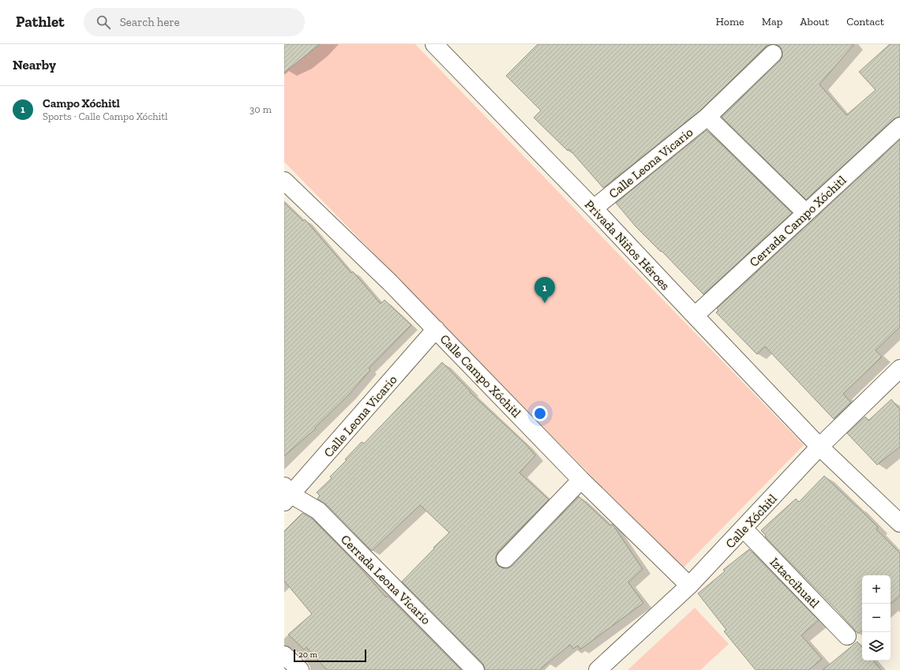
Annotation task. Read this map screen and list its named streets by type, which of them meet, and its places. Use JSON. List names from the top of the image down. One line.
{"streets":{"street":["Calle Leona Vicario","Cerrada Campo Xóchitl","Privada Niños Héroes","Calle Campo Xóchitl","Calle Xóchitl","Cerrada Leona Vicario","Iztaccihuatl"]},"crossings":[["Calle Leona Vicario","Privada Niños Héroes"],["Calle Leona Vicario","Calle Campo Xóchitl"],["Calle Leona Vicario","Cerrada Leona Vicario"],["Cerrada Campo Xóchitl","Privada Niños Héroes"],["Privada Niños Héroes","Calle Xóchitl"],["Calle Campo Xóchitl","Calle Xóchitl"],["Calle Xóchitl","Iztaccihuatl"]],"scale_bar":"20 m","page":{"header":"Pathlet","search":"Search here","nav":["Home","Map","About","Contact"],"heading":"Nearby","list":[{"mark":"1","name":"Campo Xóchitl","note":"Sports · Calle Campo Xóchitl","value":"30 m"}],"pins":"1","map_buttons":["+","−"],"scale":"20 m"}}
